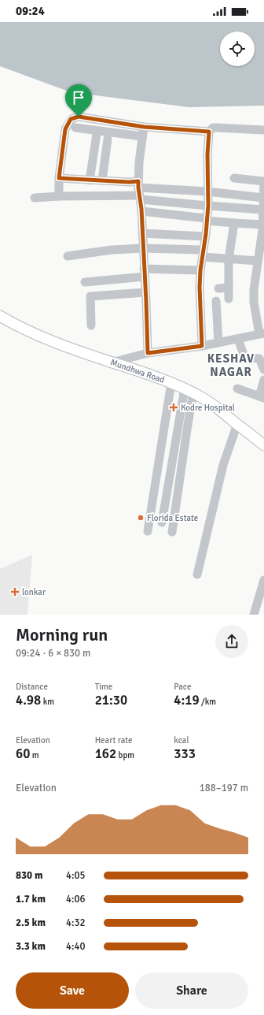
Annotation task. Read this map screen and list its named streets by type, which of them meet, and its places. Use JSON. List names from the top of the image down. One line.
{"streets":{"main road":["Mundhwa Road"]},"districts":["KESHAV NAGAR"],"places":{"health":["Kodre Hospital","lonkar"],"other":["Florida Estate"]},"page":{"status":"09:24","heading":["Morning run","09:24 · 6 × 830 m"],"stats":[["Distance","4.98 km"],["Time","21:30"],["Pace","4:19 /km"],["Elevation","60 m"],["Heart rate","162 bpm"],["kcal","333"]],"chart":["Elevation","188–197 m"],"list":[{"name":"830 m","note":"4:05"},{"name":"1.7 km","note":"4:06"},{"name":"2.5 km","note":"4:32"},{"name":"3.3 km","note":"4:40"}],"buttons":["Save","Share"]}}
